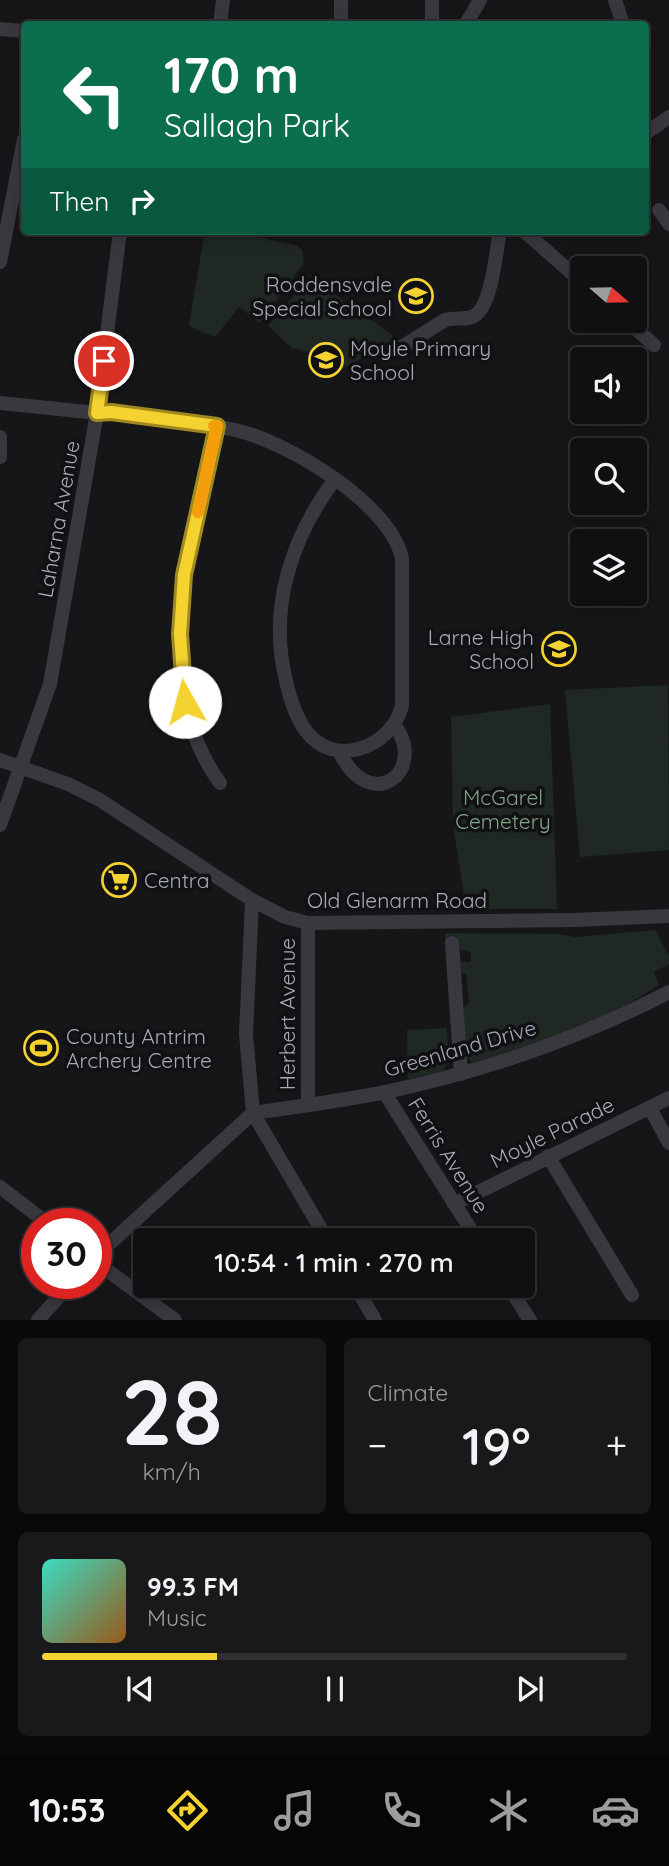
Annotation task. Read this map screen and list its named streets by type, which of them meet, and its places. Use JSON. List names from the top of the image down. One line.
{"streets":{"street":["Laharna Avenue","Old Glenarm Road","Herbert Avenue","Greenland Drive","Moyle Parade","Ferris Avenue"]},"crossings":[["Laharna Avenue","Old Glenarm Road"],["Old Glenarm Road","Herbert Avenue"],["Herbert Avenue","Greenland Drive"],["Greenland Drive","Ferris Avenue"],["Moyle Parade","Ferris Avenue"]],"parks":["McGarel Cemetery"],"places":{"school or university":["Roddensvale Special School","Moyle Primary School","Larne High School"],"supermarket":["Centra"],"sports":["County Antrim Archery Centre"]},"north":"right","page":{"turn":["170 m","Sallagh Park"],"then":"Then","limit":"30","trip":"10:54 · 1 min · 270 m","tile":[["28","km/h"],"Climate"],"heat":["−","19°","+"],"song":["99.3 FM","Music"],"tabs":"10:53"}}
